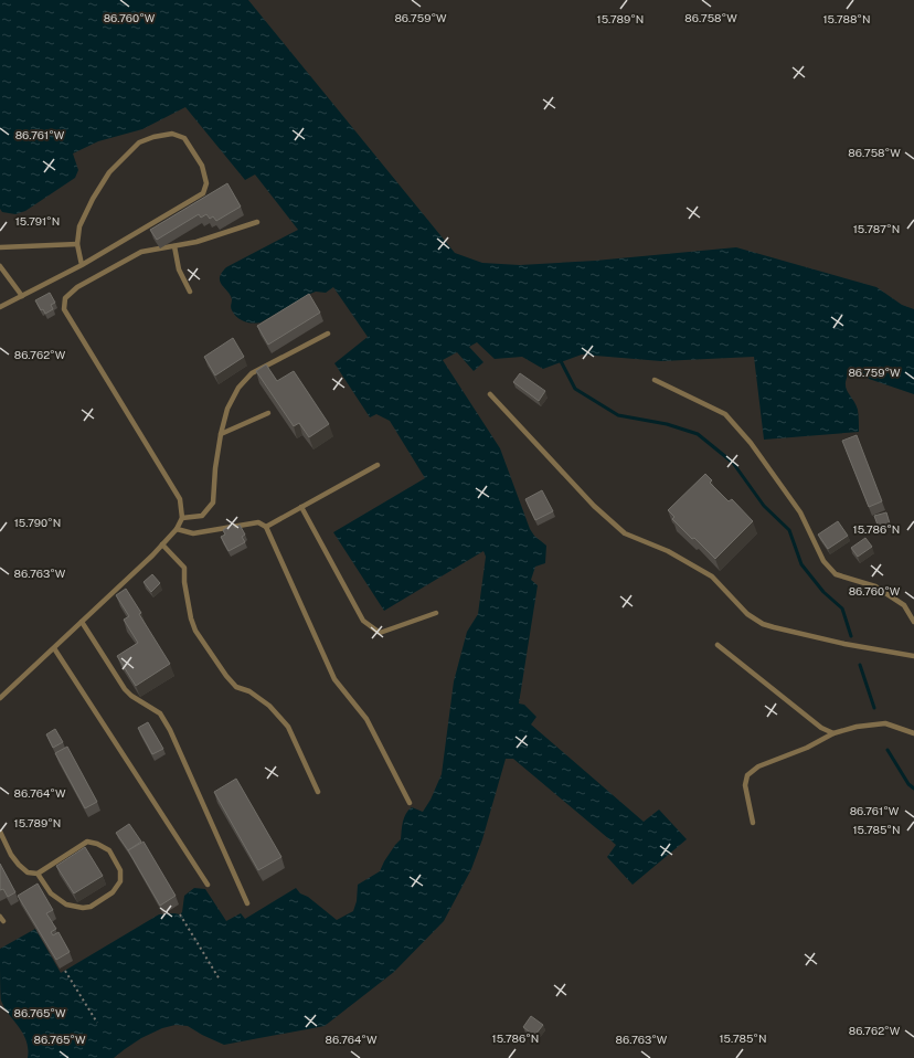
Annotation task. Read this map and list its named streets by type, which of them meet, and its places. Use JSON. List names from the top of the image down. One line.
{"coordinates":["86.760°W","86.759°W","86.758°W","15.789°N","15.788°N","86.761°W","15.791°N","15.787°N","86.762°W","15.790°N","15.786°N","86.763°W","86.764°W","15.785°N","86.765°W"]}
